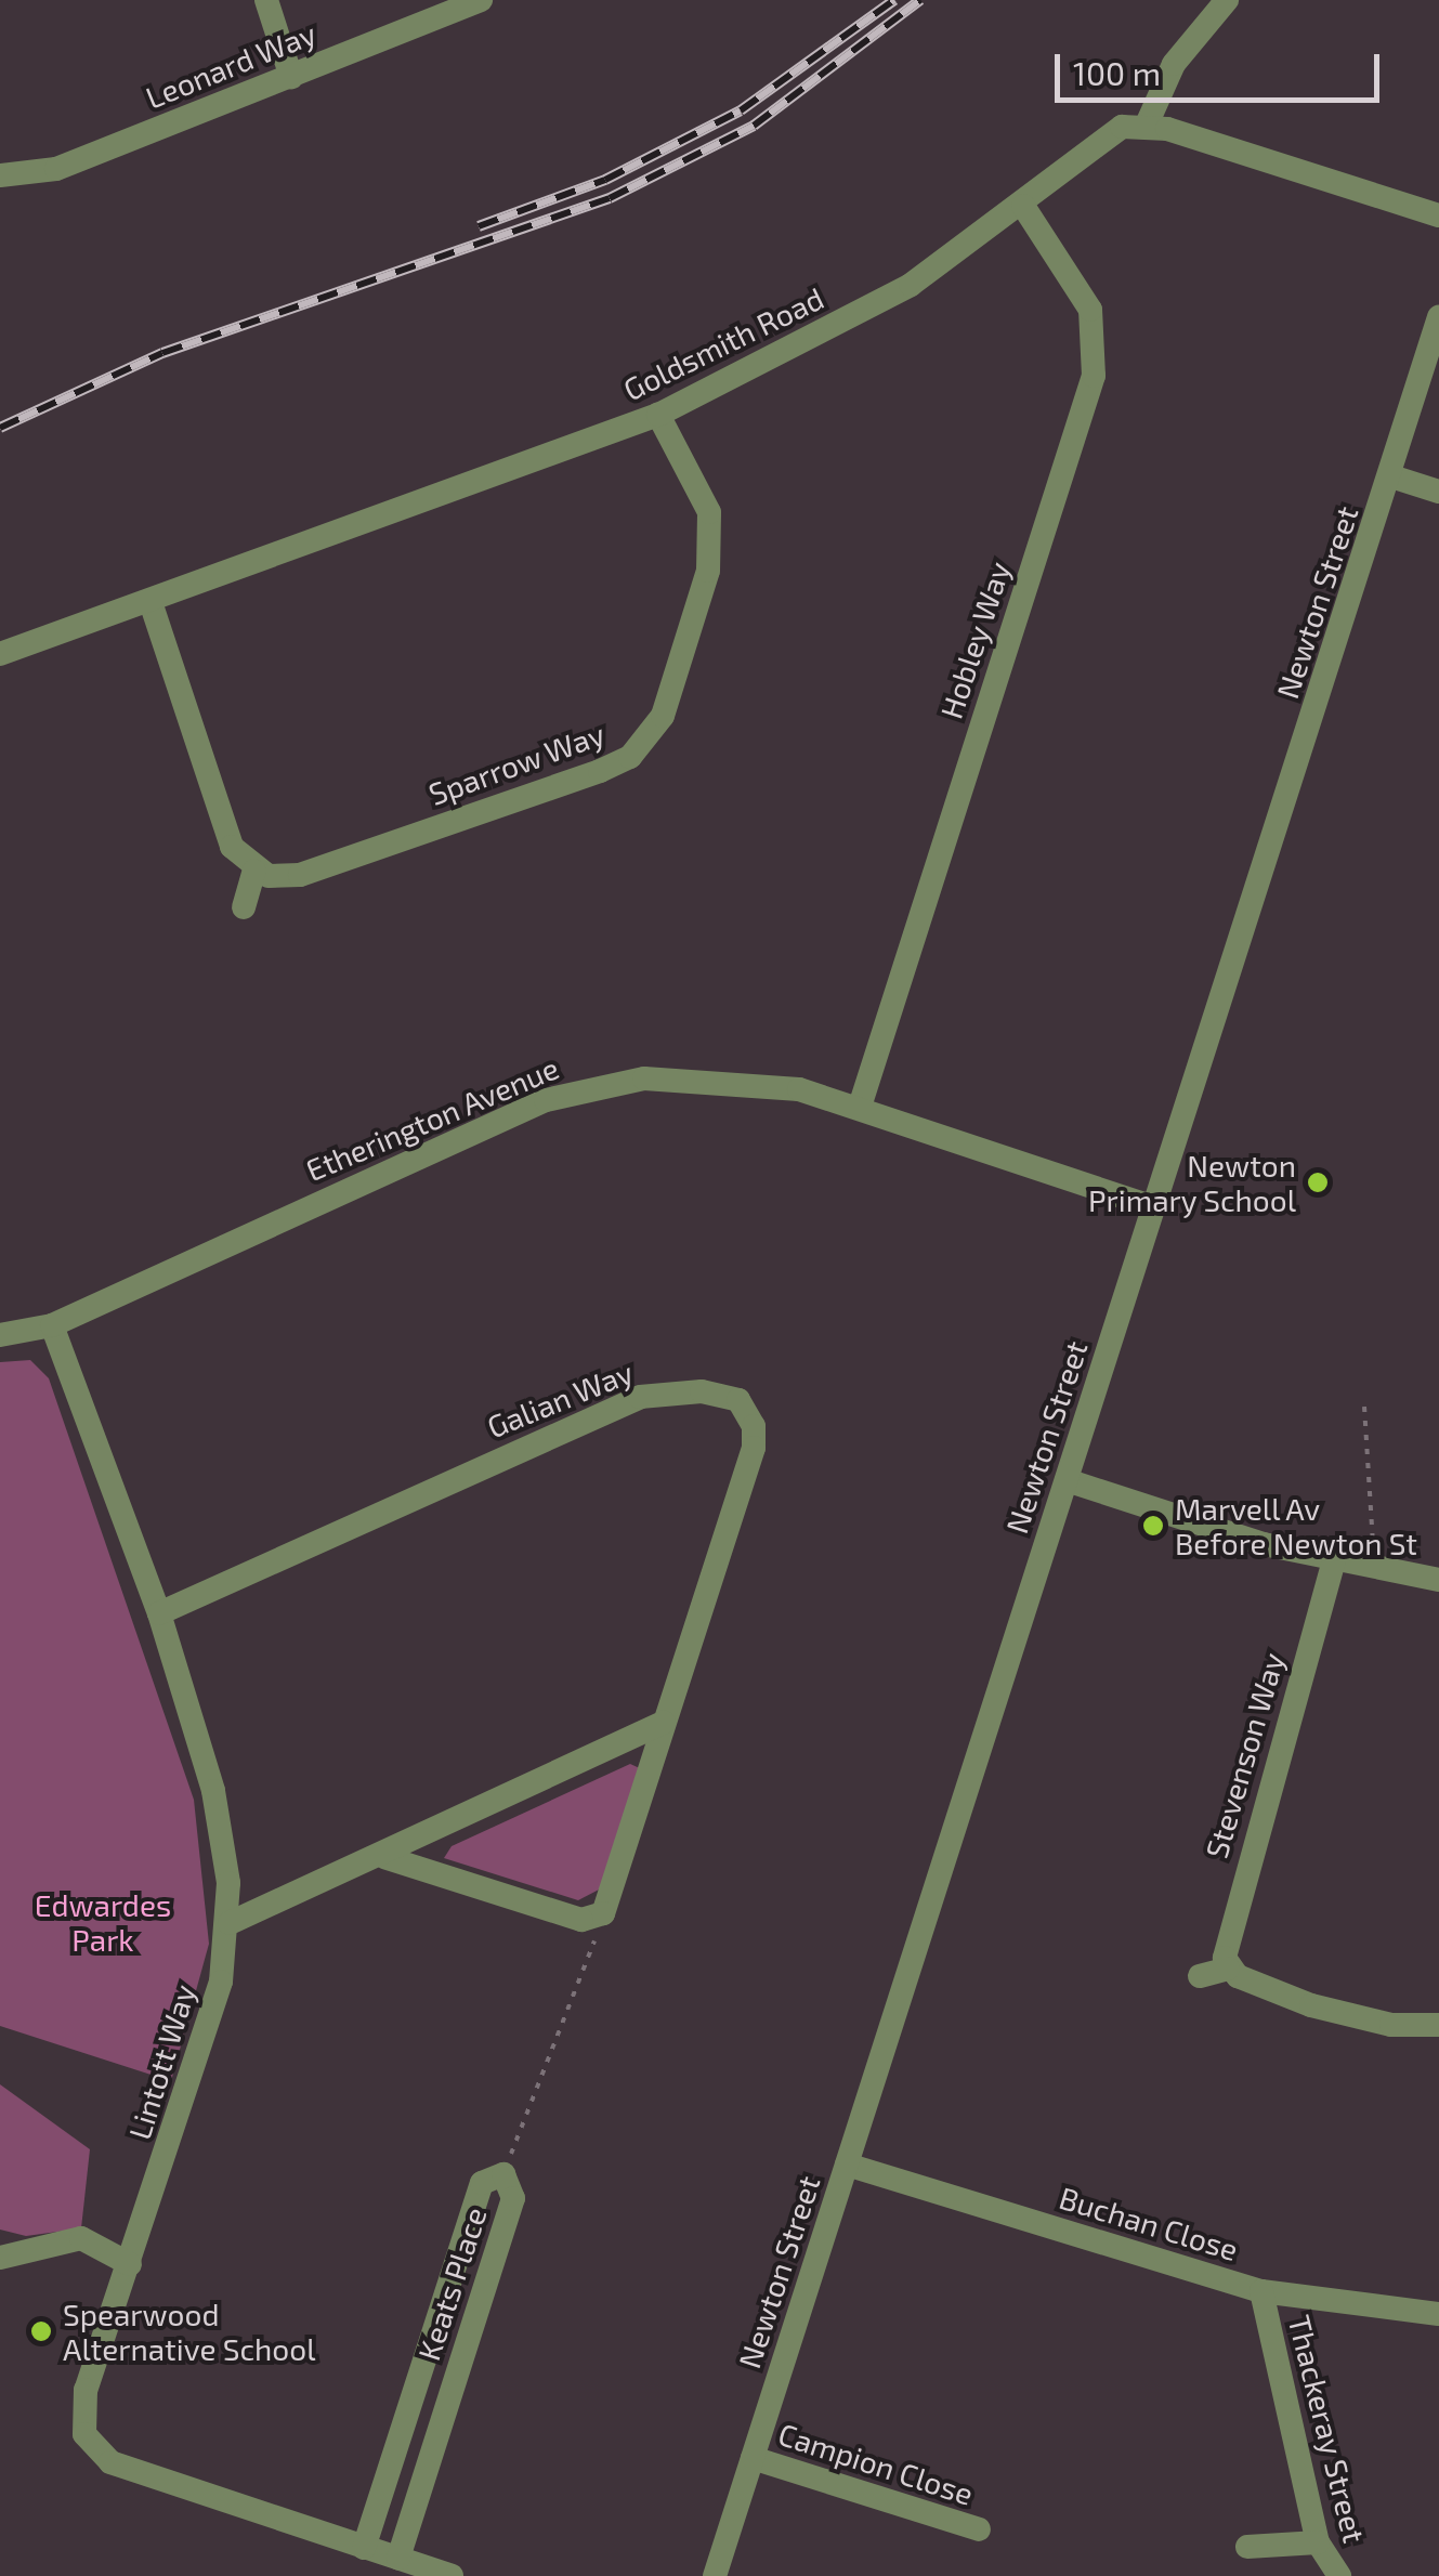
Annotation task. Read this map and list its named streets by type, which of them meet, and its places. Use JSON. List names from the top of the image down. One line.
{"streets":{"street":["Leonard Way","Goldsmith Road","Newton Street","Hobley Way","Sparrow Way","Etherington Avenue","Galian Way","Stevenson Way","Lintott Way","Buchan Close","Keats Place","Thackeray Street","Campion Close"]},"crossings":[["Goldsmith Road","Hobley Way"],["Goldsmith Road","Sparrow Way"],["Newton Street","Etherington Avenue"],["Newton Street","Buchan Close"],["Newton Street","Campion Close"],["Hobley Way","Etherington Avenue"],["Etherington Avenue","Lintott Way"],["Galian Way","Lintott Way"],["Lintott Way","Keats Place"],["Buchan Close","Thackeray Street"]],"parks":["Edwardes Park"],"places":["Newton Primary School","Marvell Av Before Newton St","Spearwood Alternative School"],"scale_bar":"100 m"}
